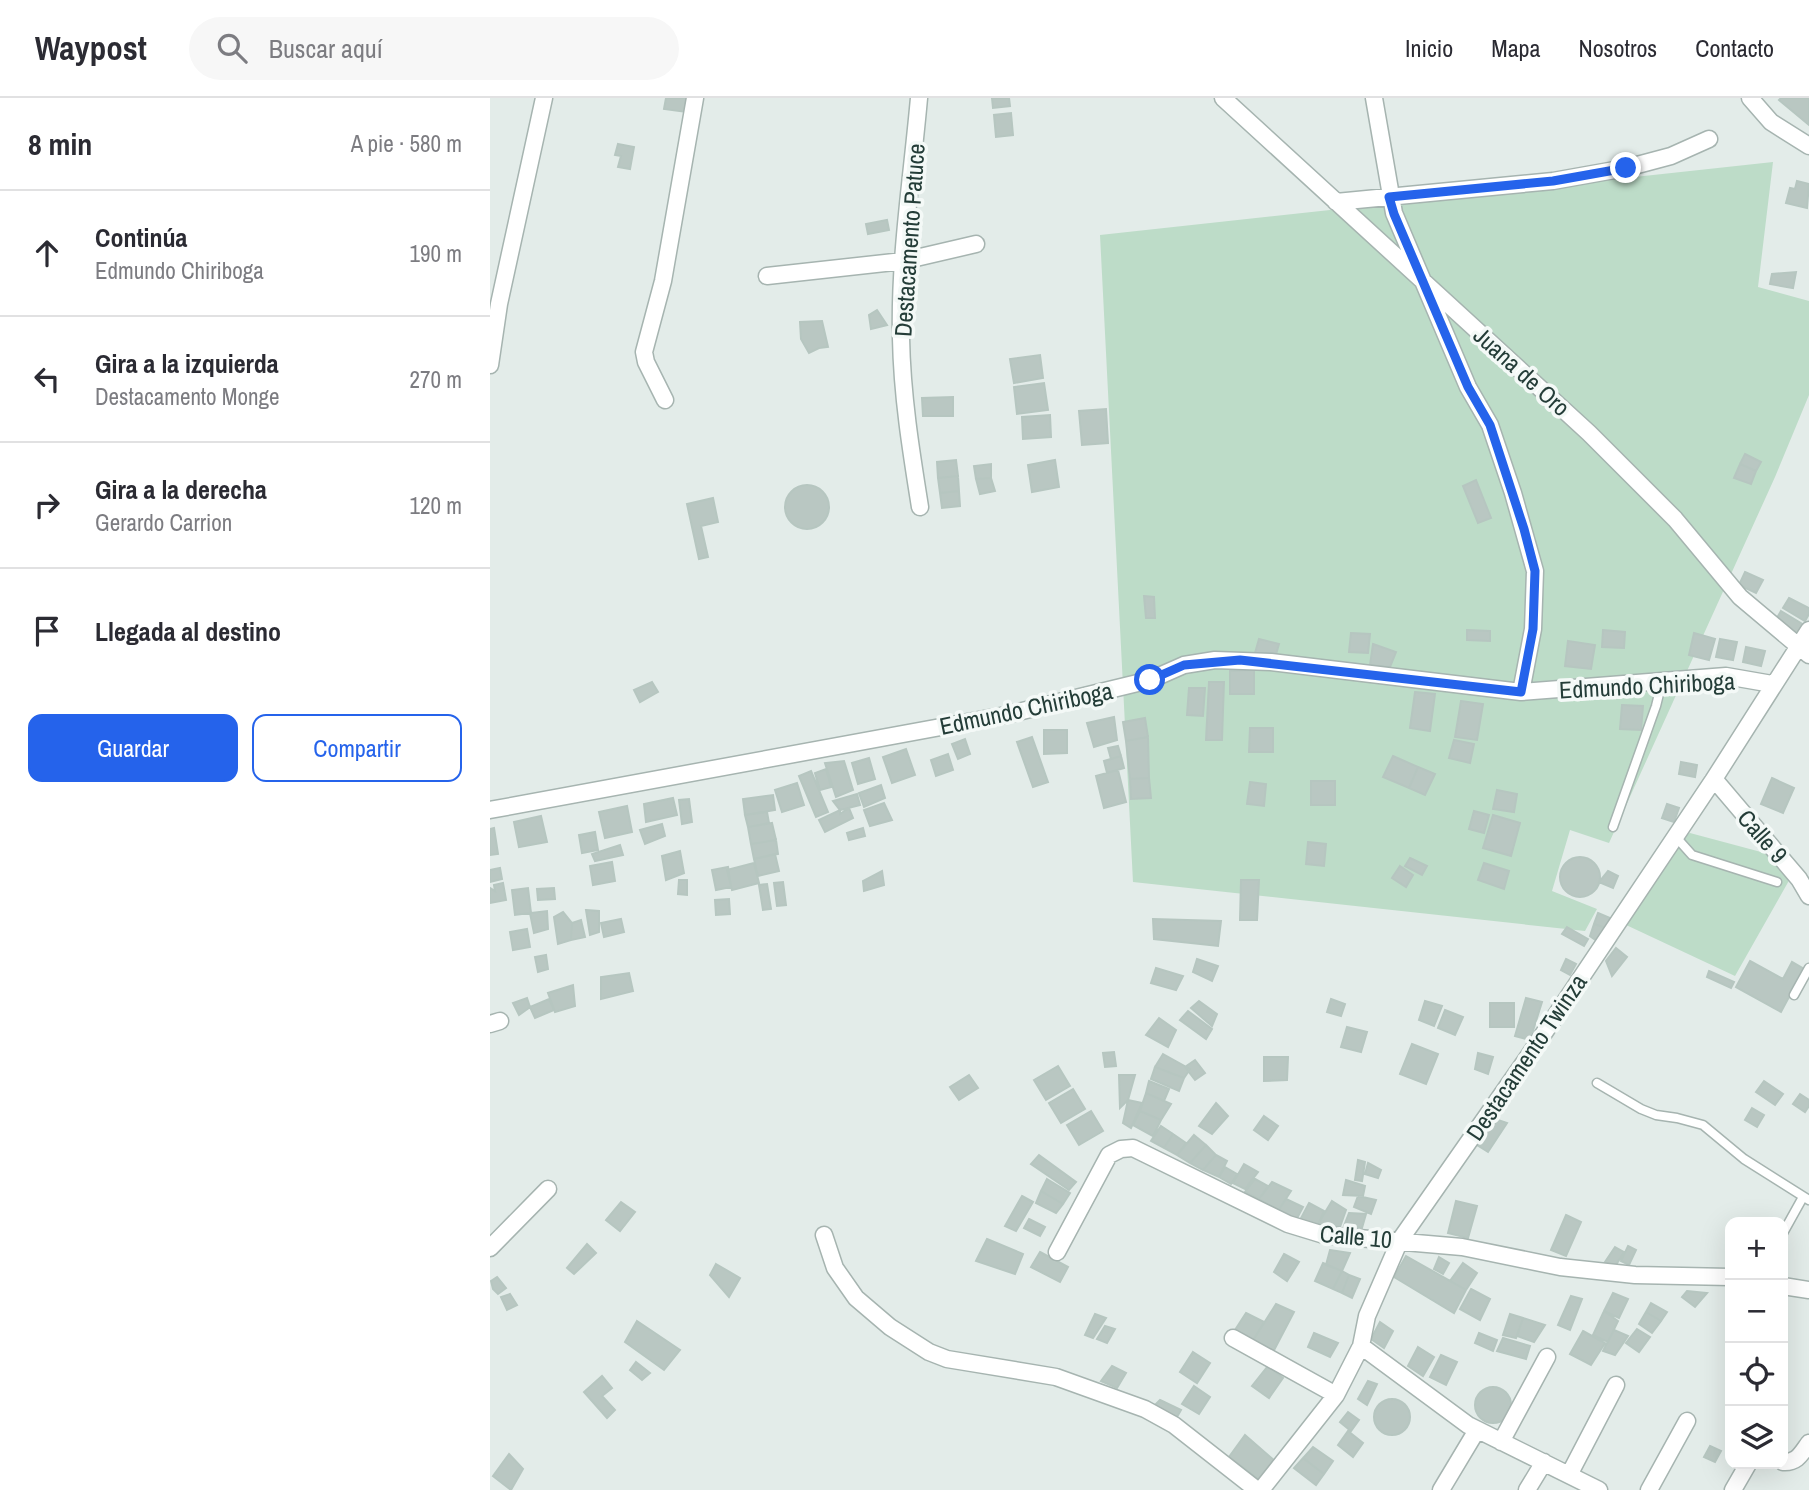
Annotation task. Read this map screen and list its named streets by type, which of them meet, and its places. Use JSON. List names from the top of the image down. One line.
{"streets":{"street":["Destacamento Patuce","Juana de Oro","Edmundo Chiriboga","Calle 9","Destacamento Twinza","Calle 10"]},"crossings":[["Juana de Oro","Destacamento Twinza"],["Edmundo Chiriboga","Destacamento Twinza"],["Calle 9","Destacamento Twinza"],["Destacamento Twinza","Calle 10"]],"page":{"header":"Waypost","search":"Buscar aquí","nav":["Inicio","Mapa","Nosotros","Contacto"],"heading":["8 min","A pie · 580 m"],"list":[["Continúa","Edmundo Chiriboga","190 m"],["Gira a la izquierda","Destacamento Monge","270 m"],["Gira a la derecha","Gerardo Carrion","120 m"],"Llegada al destino"],"buttons":["Guardar","Compartir"],"map_buttons":["+","−"]}}
